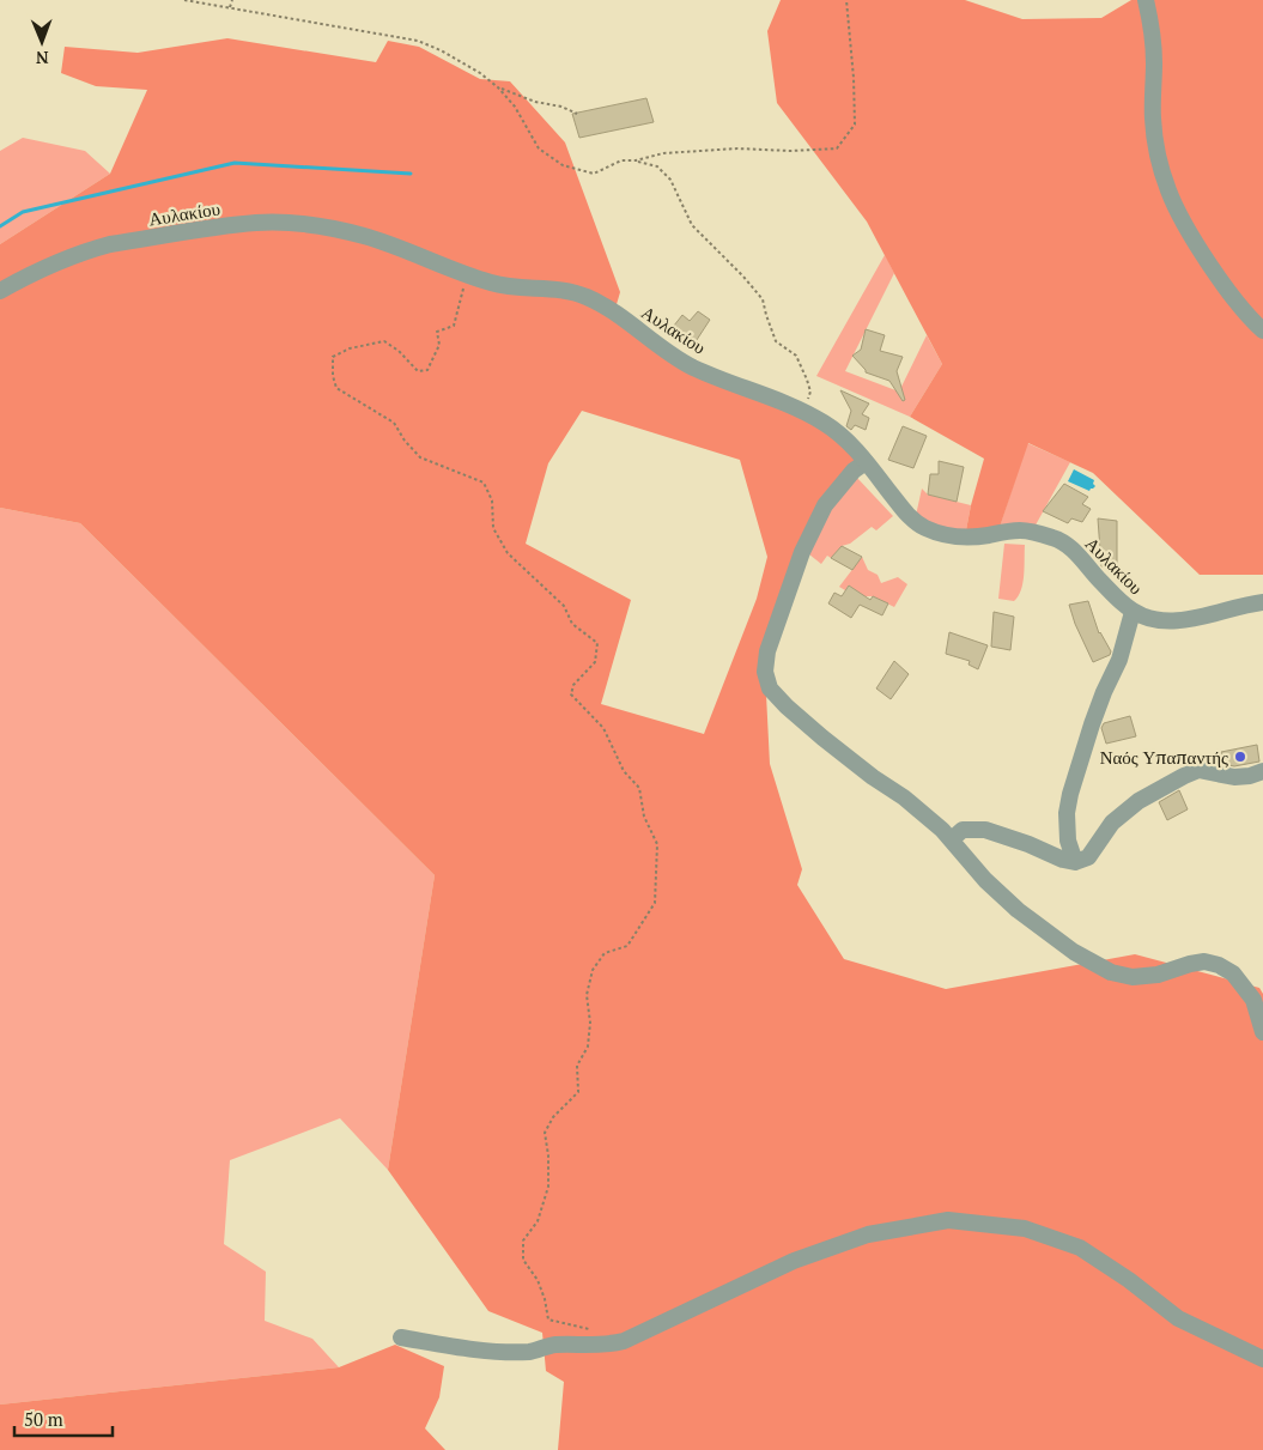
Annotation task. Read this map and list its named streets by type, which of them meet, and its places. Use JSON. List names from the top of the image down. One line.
{"streets":{"street":["Αυλακίου"]},"places":["Ναός Υπαπαντής"],"scale_bar":"50 m","north":"bottom"}
